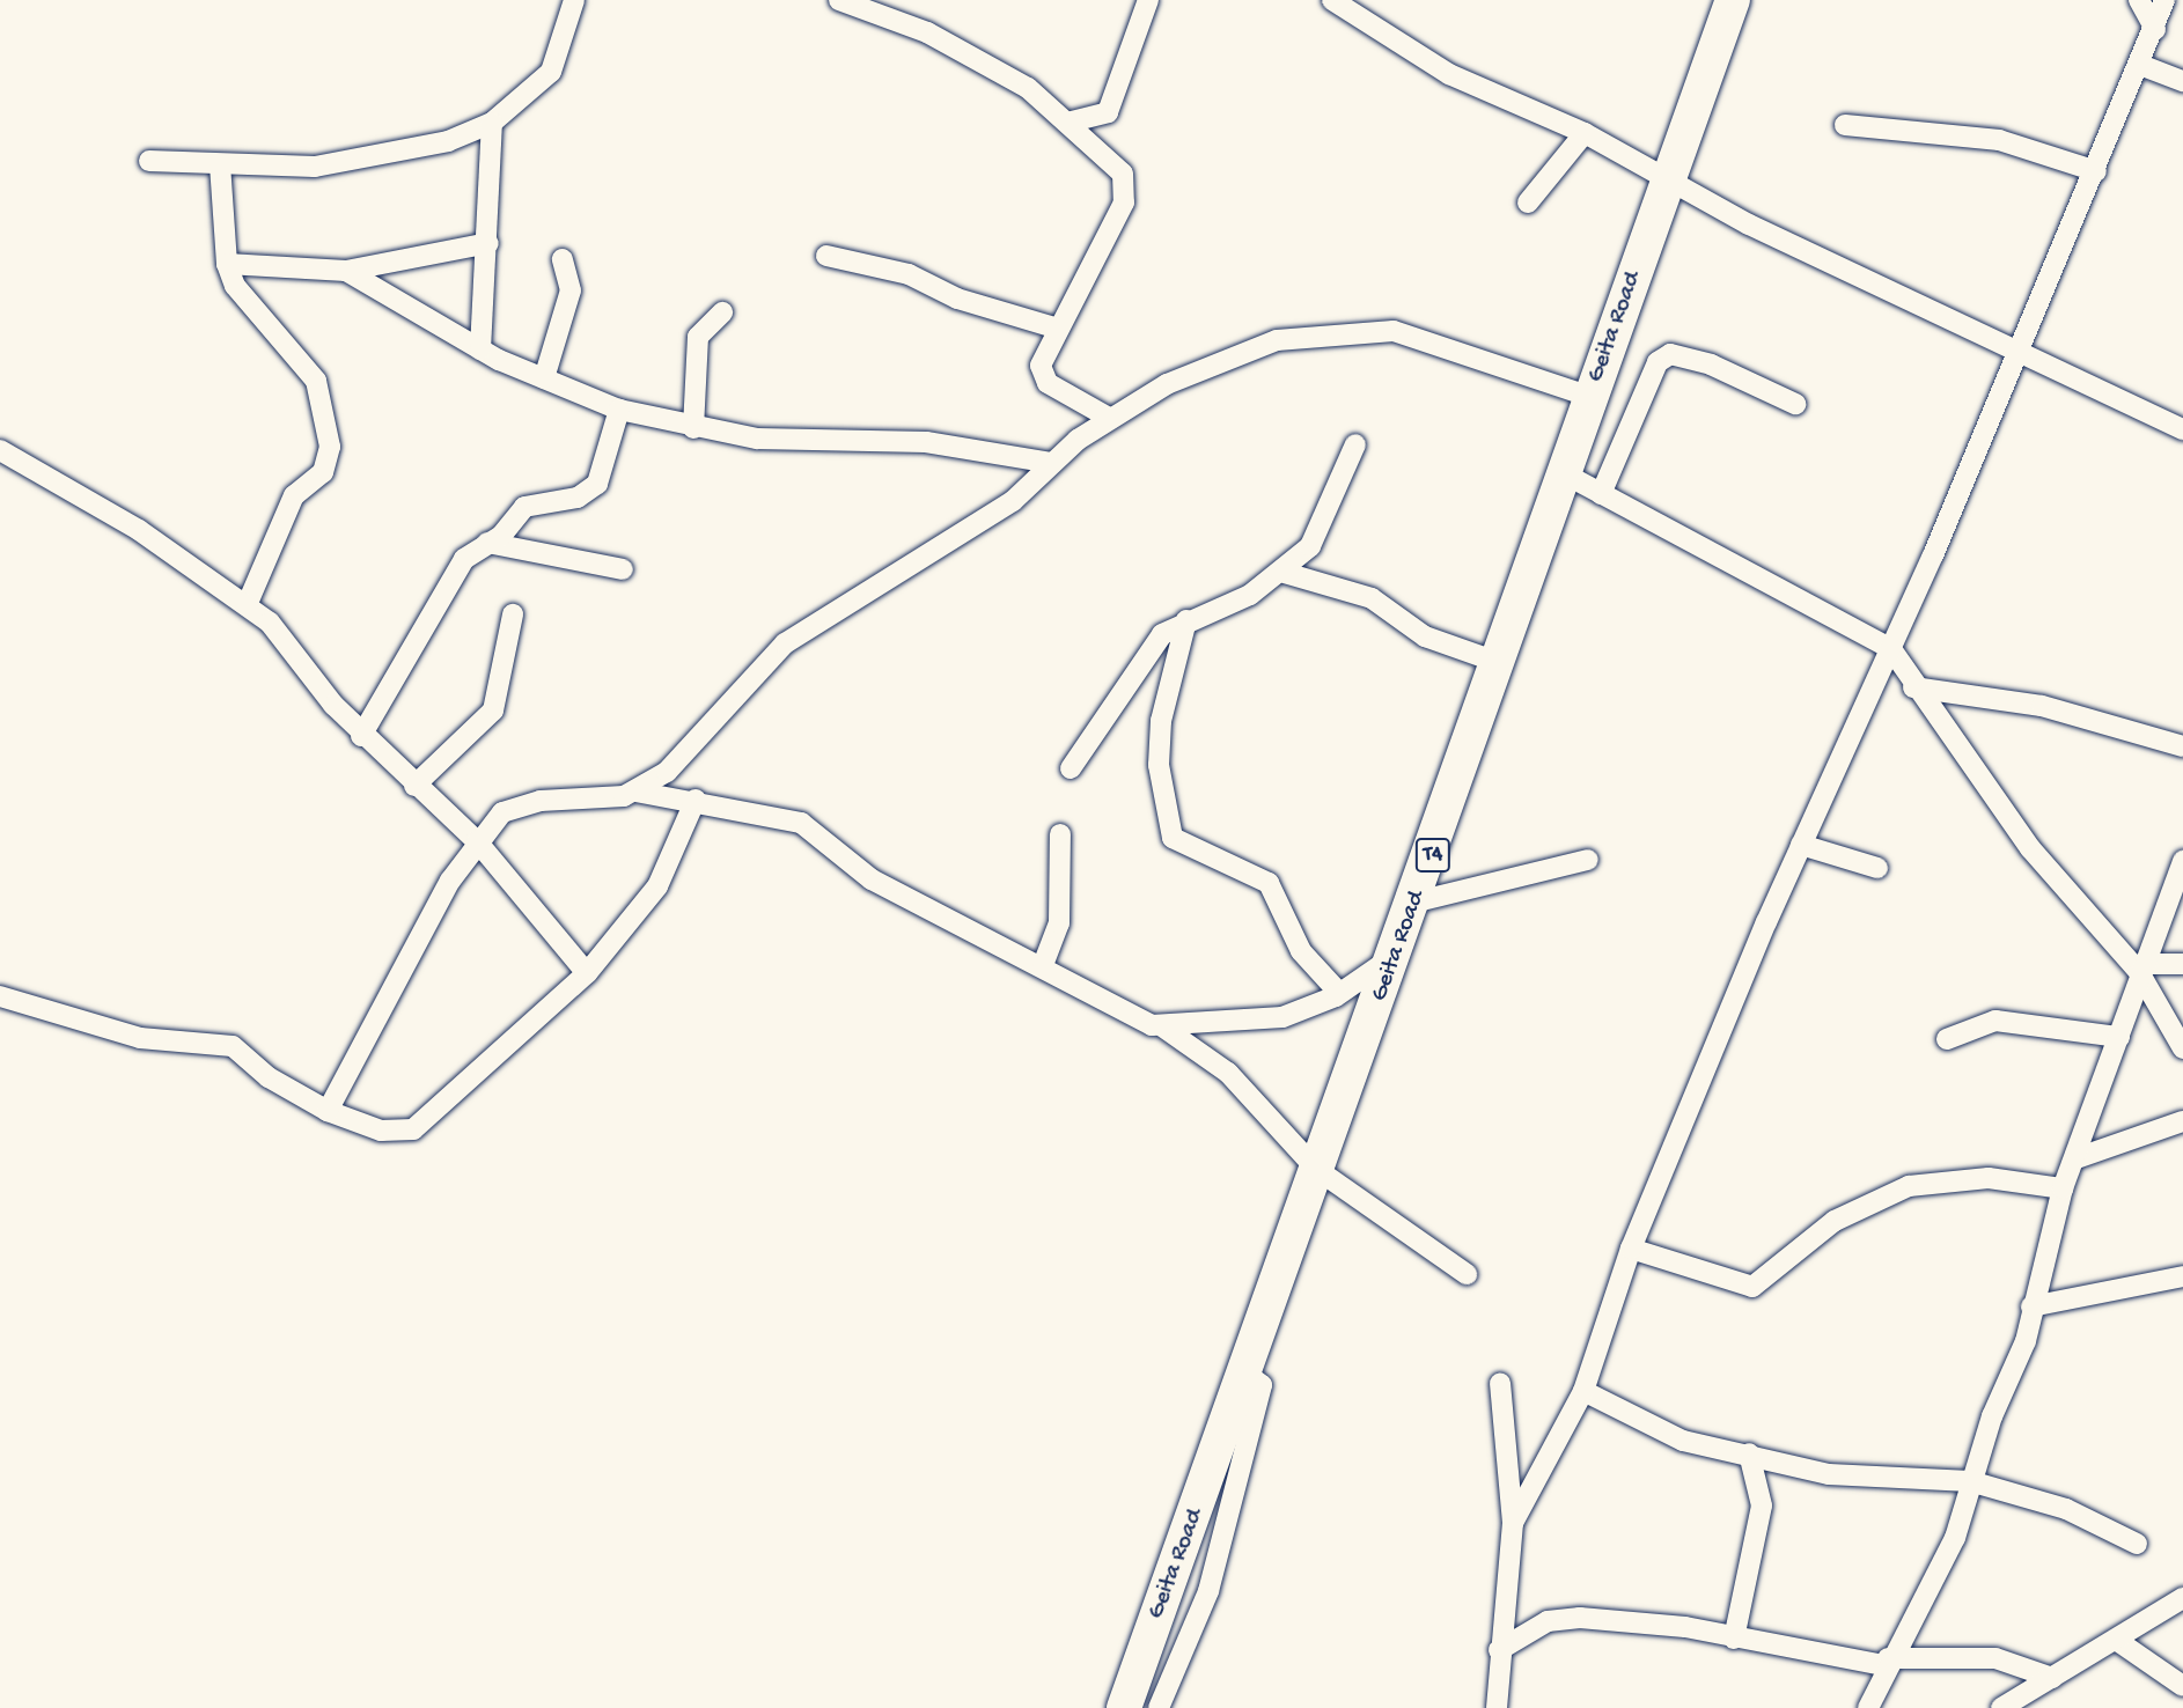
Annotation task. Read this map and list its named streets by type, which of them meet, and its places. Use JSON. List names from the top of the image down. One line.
{"streets":{"highway":["Geita Road","T4"]}}
